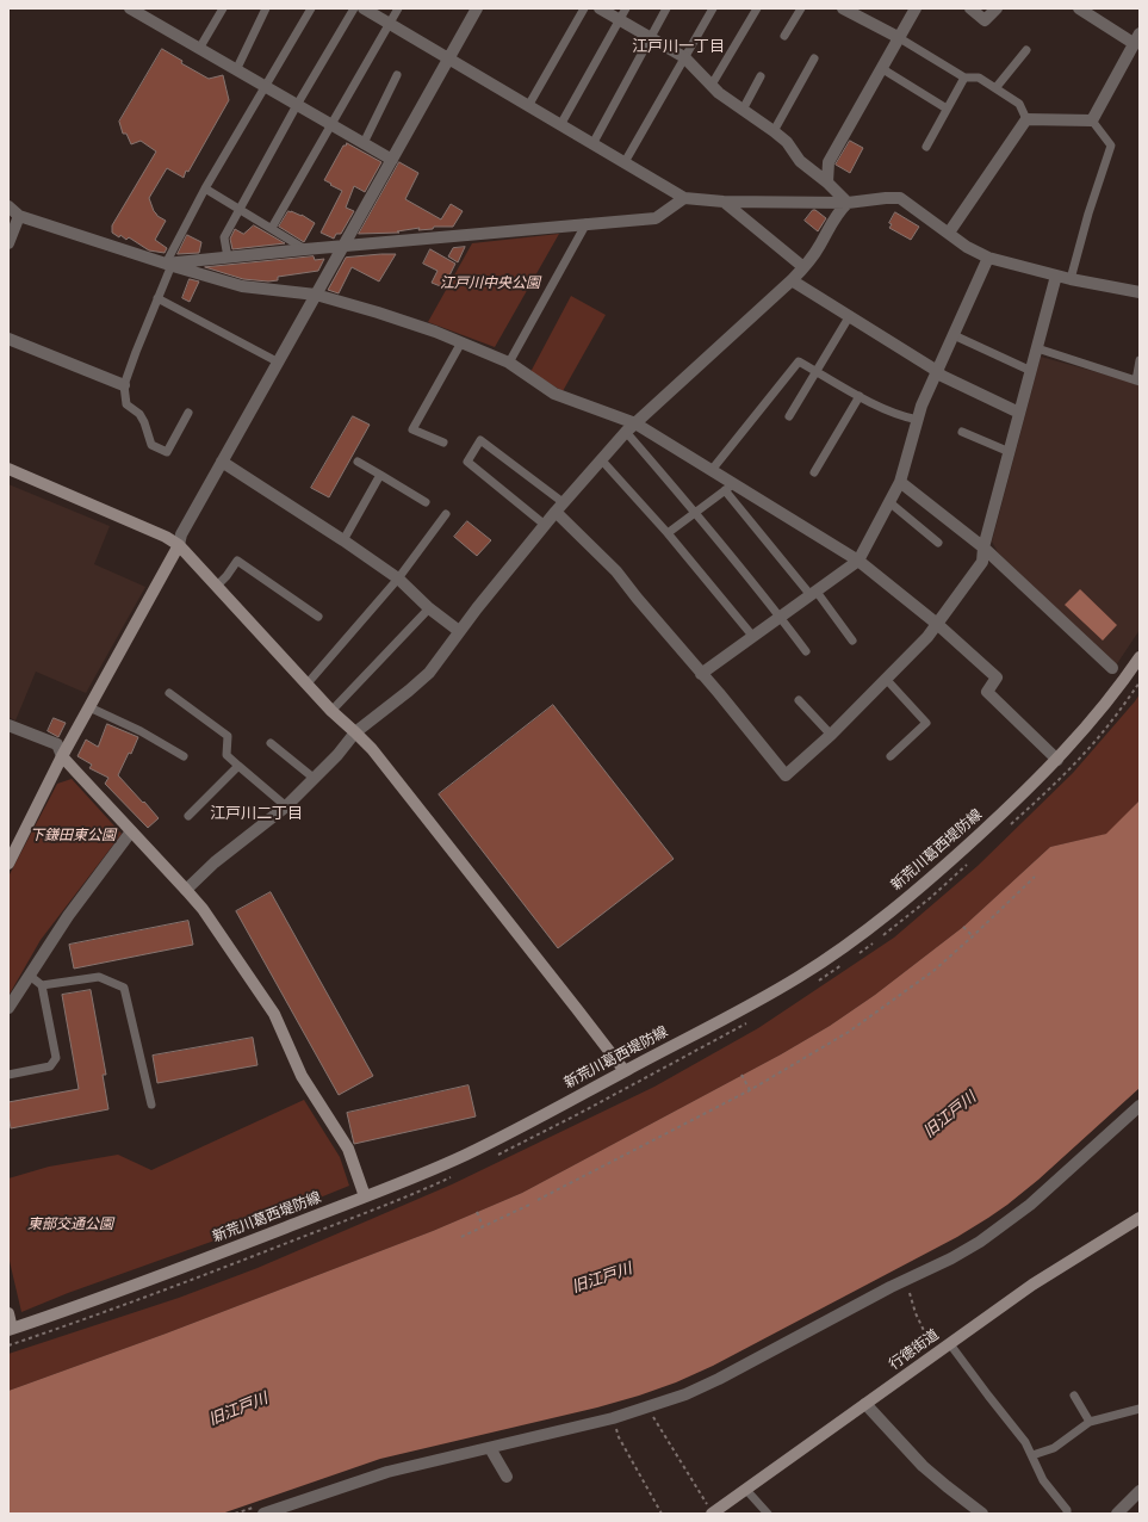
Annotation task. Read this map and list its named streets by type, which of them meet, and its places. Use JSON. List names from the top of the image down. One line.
{"streets":{"street":["新荒川葛西堤防線","行徳街道"]},"districts":["江戸川一丁目","江戸川二丁目"],"water":["旧江戸川"],"parks":["江戸川中央公園","下鎌田東公園","東部交通公園"]}
